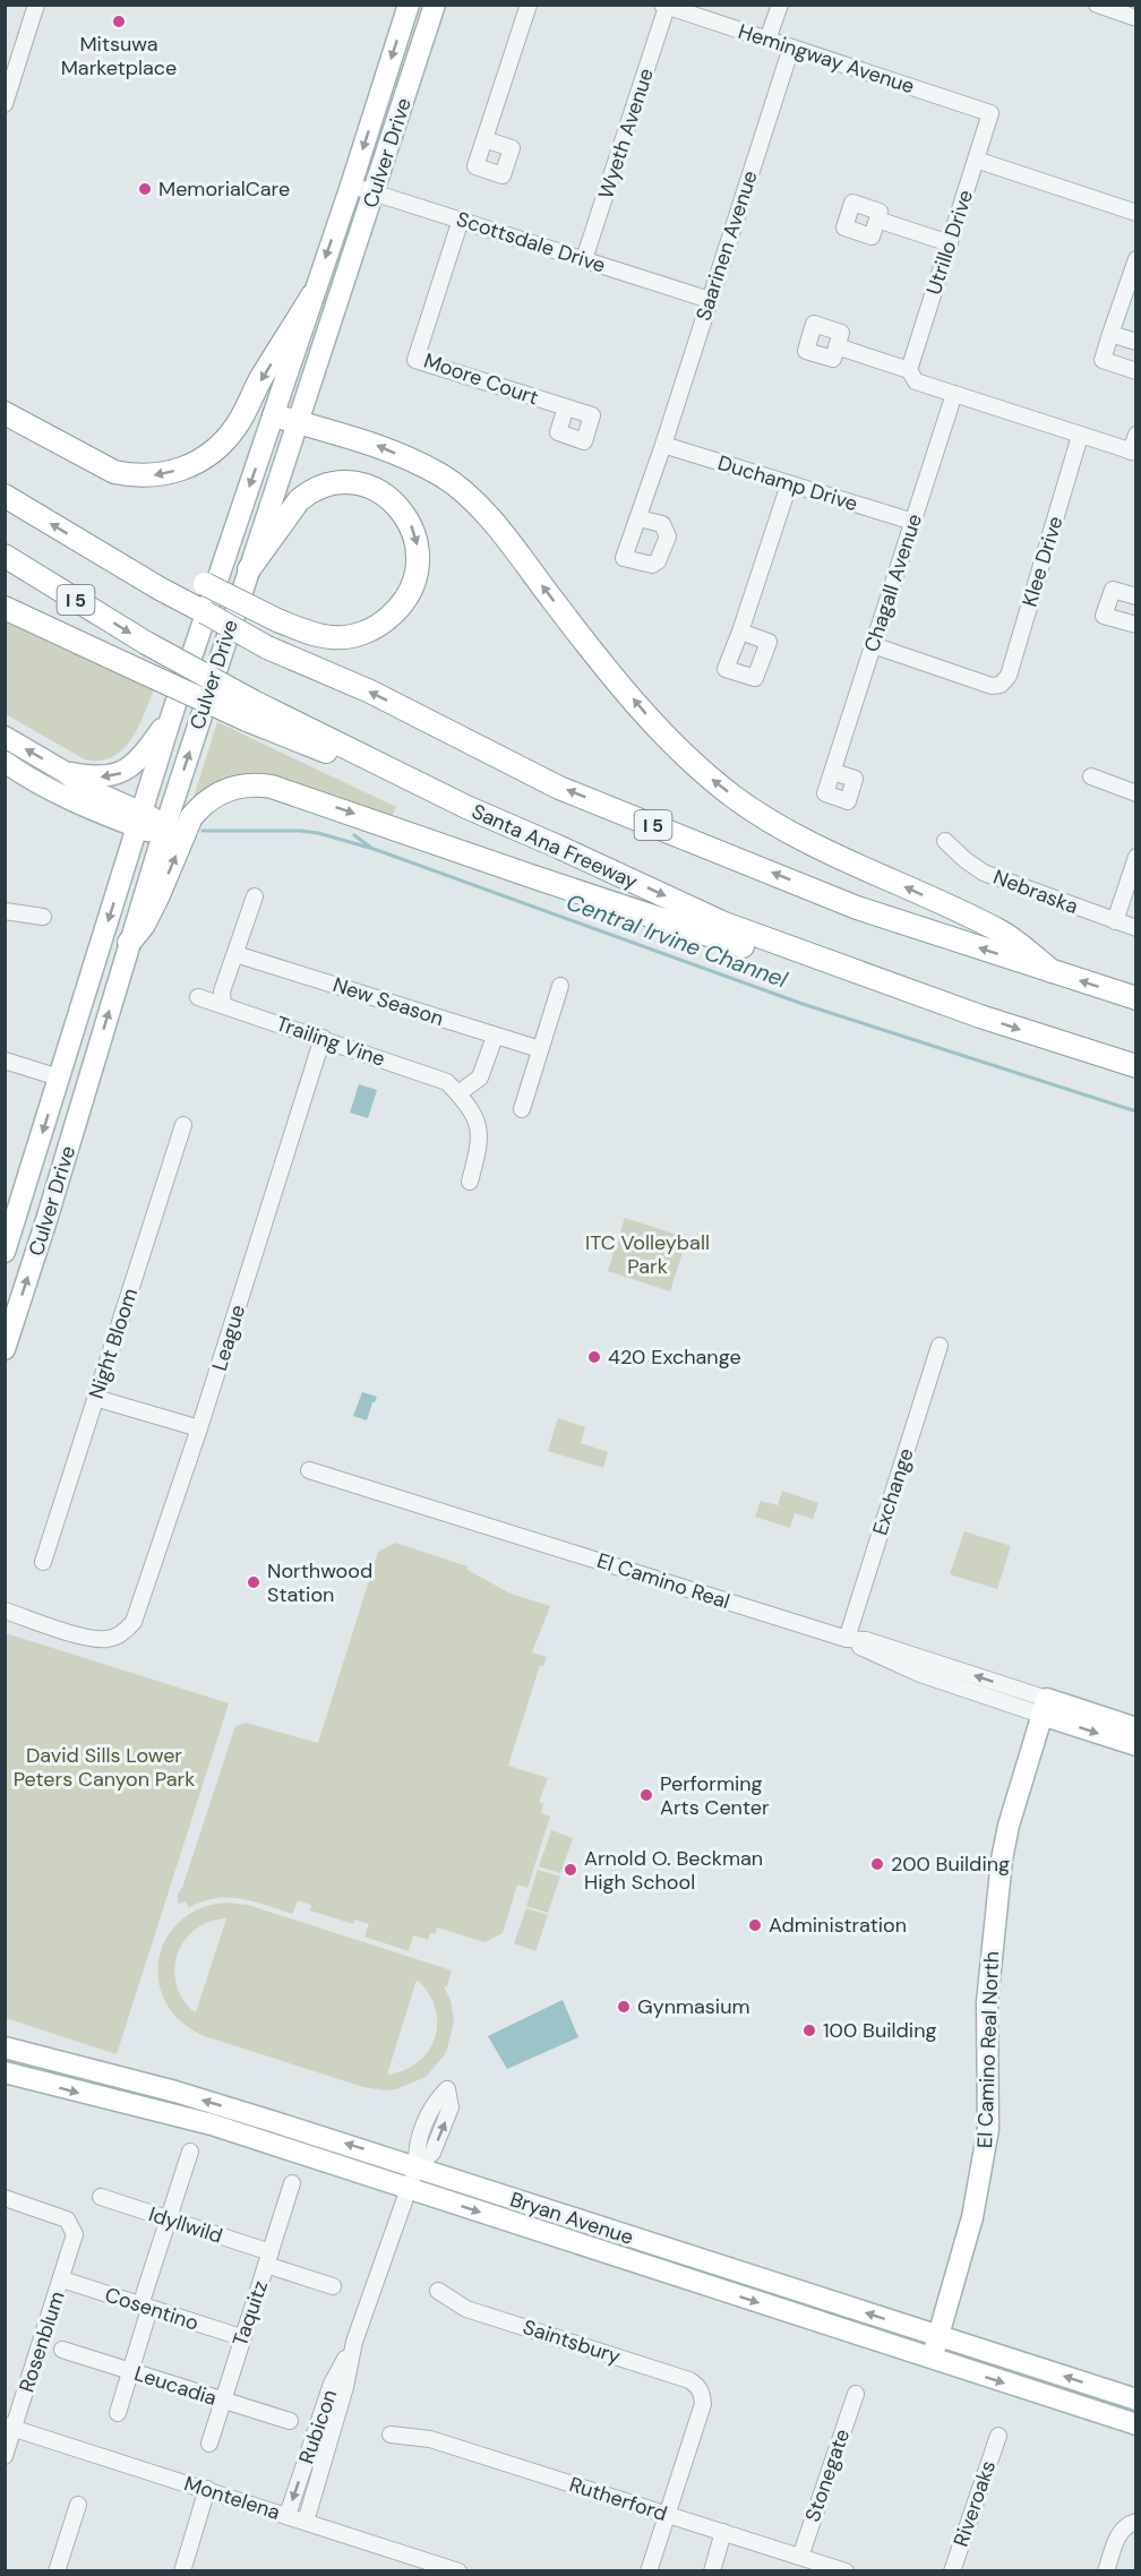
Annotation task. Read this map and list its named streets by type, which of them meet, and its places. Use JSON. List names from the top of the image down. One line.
{"streets":{"highway":["I 5","Santa Ana Freeway"],"main road":["Culver Drive","El Camino Real","El Camino Real North","Bryan Avenue"],"street":["Hemingway Avenue","Wyeth Avenue","Scottsdale Drive","Utrillo Drive","Saarinen Avenue","Moore Court","Duchamp Drive","Klee Drive","Chagall Avenue","Nebraska","New Season","Trailing Vine","League","Night Bloom","Exchange","Idyllwild","Cosentino","Taquitz","Rosenblum","Saintsbury","Leucadia","Rubicon","Stonegate","Montelena","Rutherford","Riveroaks"]},"crossings":[["Hemingway Avenue","Wyeth Avenue"],["Hemingway Avenue","Utrillo Drive"],["Hemingway Avenue","Saarinen Avenue"],["Wyeth Avenue","Scottsdale Drive"],["Culver Drive","Scottsdale Drive"],["Scottsdale Drive","Saarinen Avenue"],["Scottsdale Drive","Moore Court"],["Saarinen Avenue","Duchamp Drive"],["Duchamp Drive","Chagall Avenue"],["Klee Drive","Chagall Avenue"],["I 5","Santa Ana Freeway"],["Trailing Vine","League"],["Exchange","El Camino Real"],["El Camino Real","El Camino Real North"],["El Camino Real North","Bryan Avenue"],["Bryan Avenue","Rubicon"],["Idyllwild","Taquitz"],["Cosentino","Taquitz"],["Cosentino","Rosenblum"],["Taquitz","Leucadia"],["Rosenblum","Montelena"],["Saintsbury","Rutherford"],["Rubicon","Montelena"],["Stonegate","Rutherford"]],"water":["Central Irvine Channel"],"parks":["ITC Volleyball Park","David Sills Lower Peters Canyon Park"],"places":["Mitsuwa Marketplace","MemorialCare","420 Exchange","Northwood Station","Performing Arts Center","200 Building","Arnold O. Beckman High School","Administration","Gynmasium","100 Building"]}
